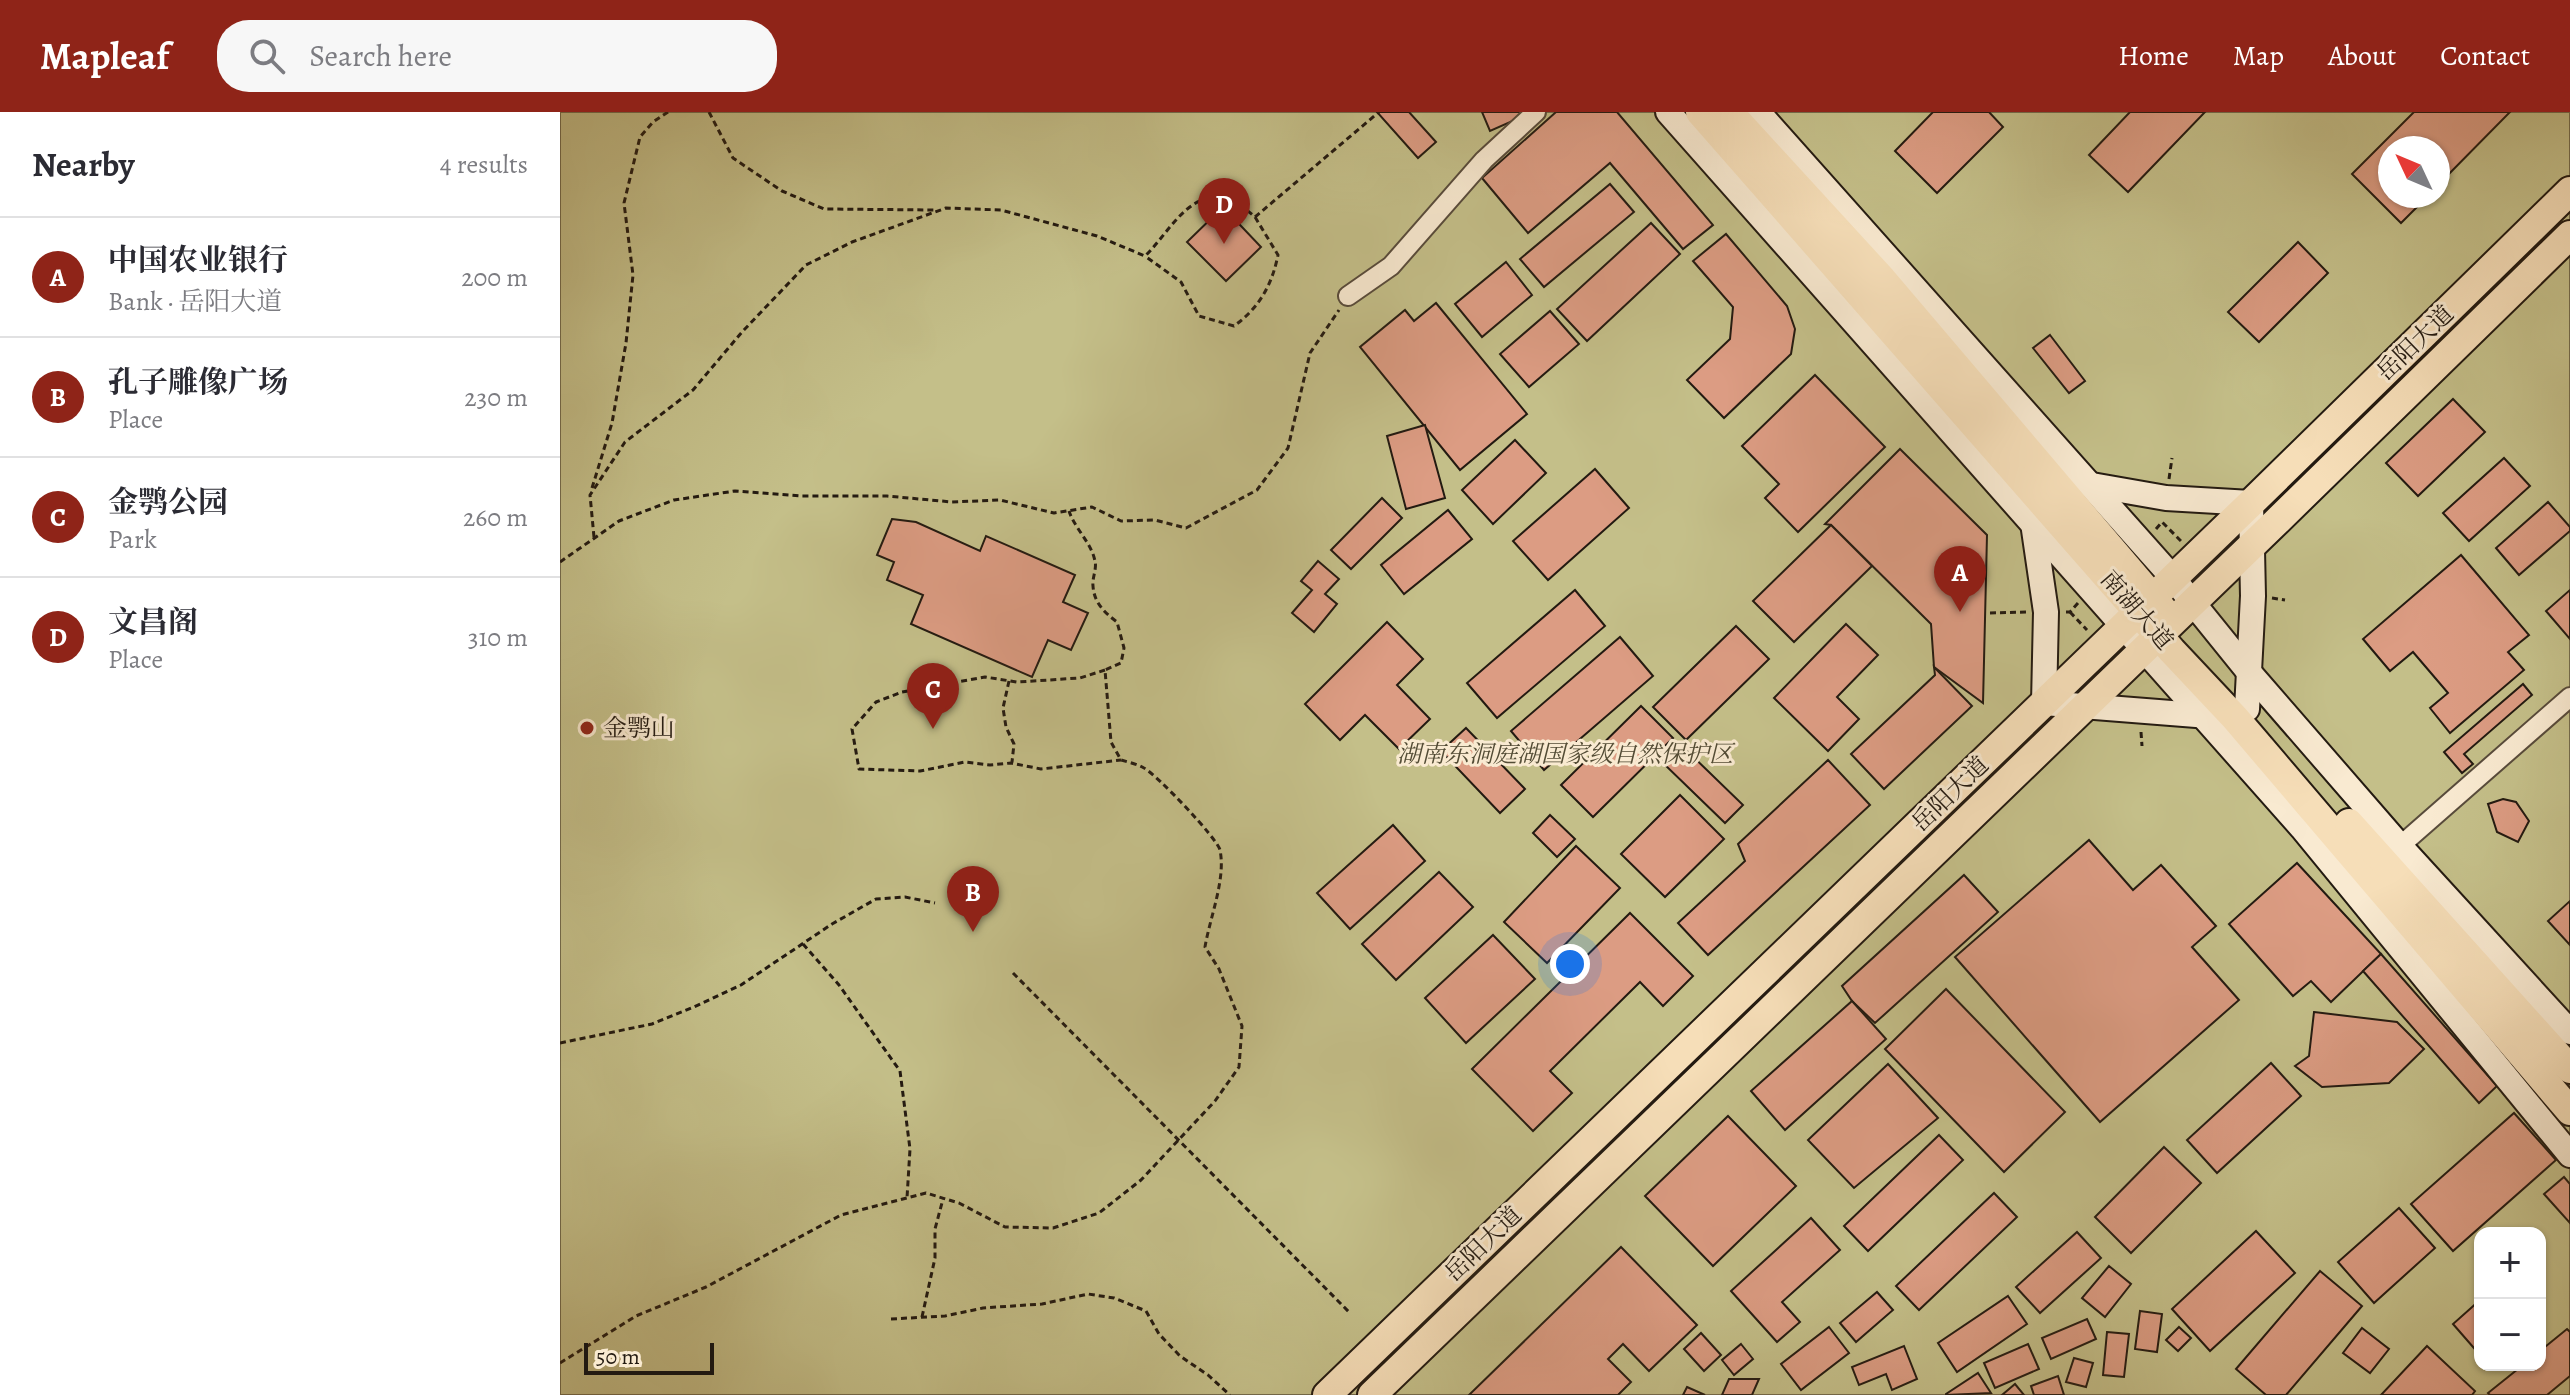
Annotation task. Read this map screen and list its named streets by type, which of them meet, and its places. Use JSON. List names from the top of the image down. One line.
{"streets":{"main road":["岳阳大道","南湖大道"]},"crossings":[["岳阳大道","南湖大道"]],"parks":["湖南东洞庭湖国家级自然保护区"],"places":["金鹗山"],"scale_bar":"50 m","north":"top left","page":{"header":"Mapleaf","search":"Search here","nav":["Home","Map","About","Contact"],"heading":["Nearby","4 results"],"pins":["D","A","C","B"],"list":[{"mark":"A","name":"中国农业银行","note":"Bank · 岳阳大道","value":"200 m"},{"mark":"B","name":"孔子雕像广场","note":"Place","value":"230 m"},{"mark":"C","name":"金鹗公园","note":"Park","value":"260 m"},{"mark":"D","name":"文昌阁","note":"Place","value":"310 m"}],"map_buttons":["+","−"],"scale":"50 m"}}
